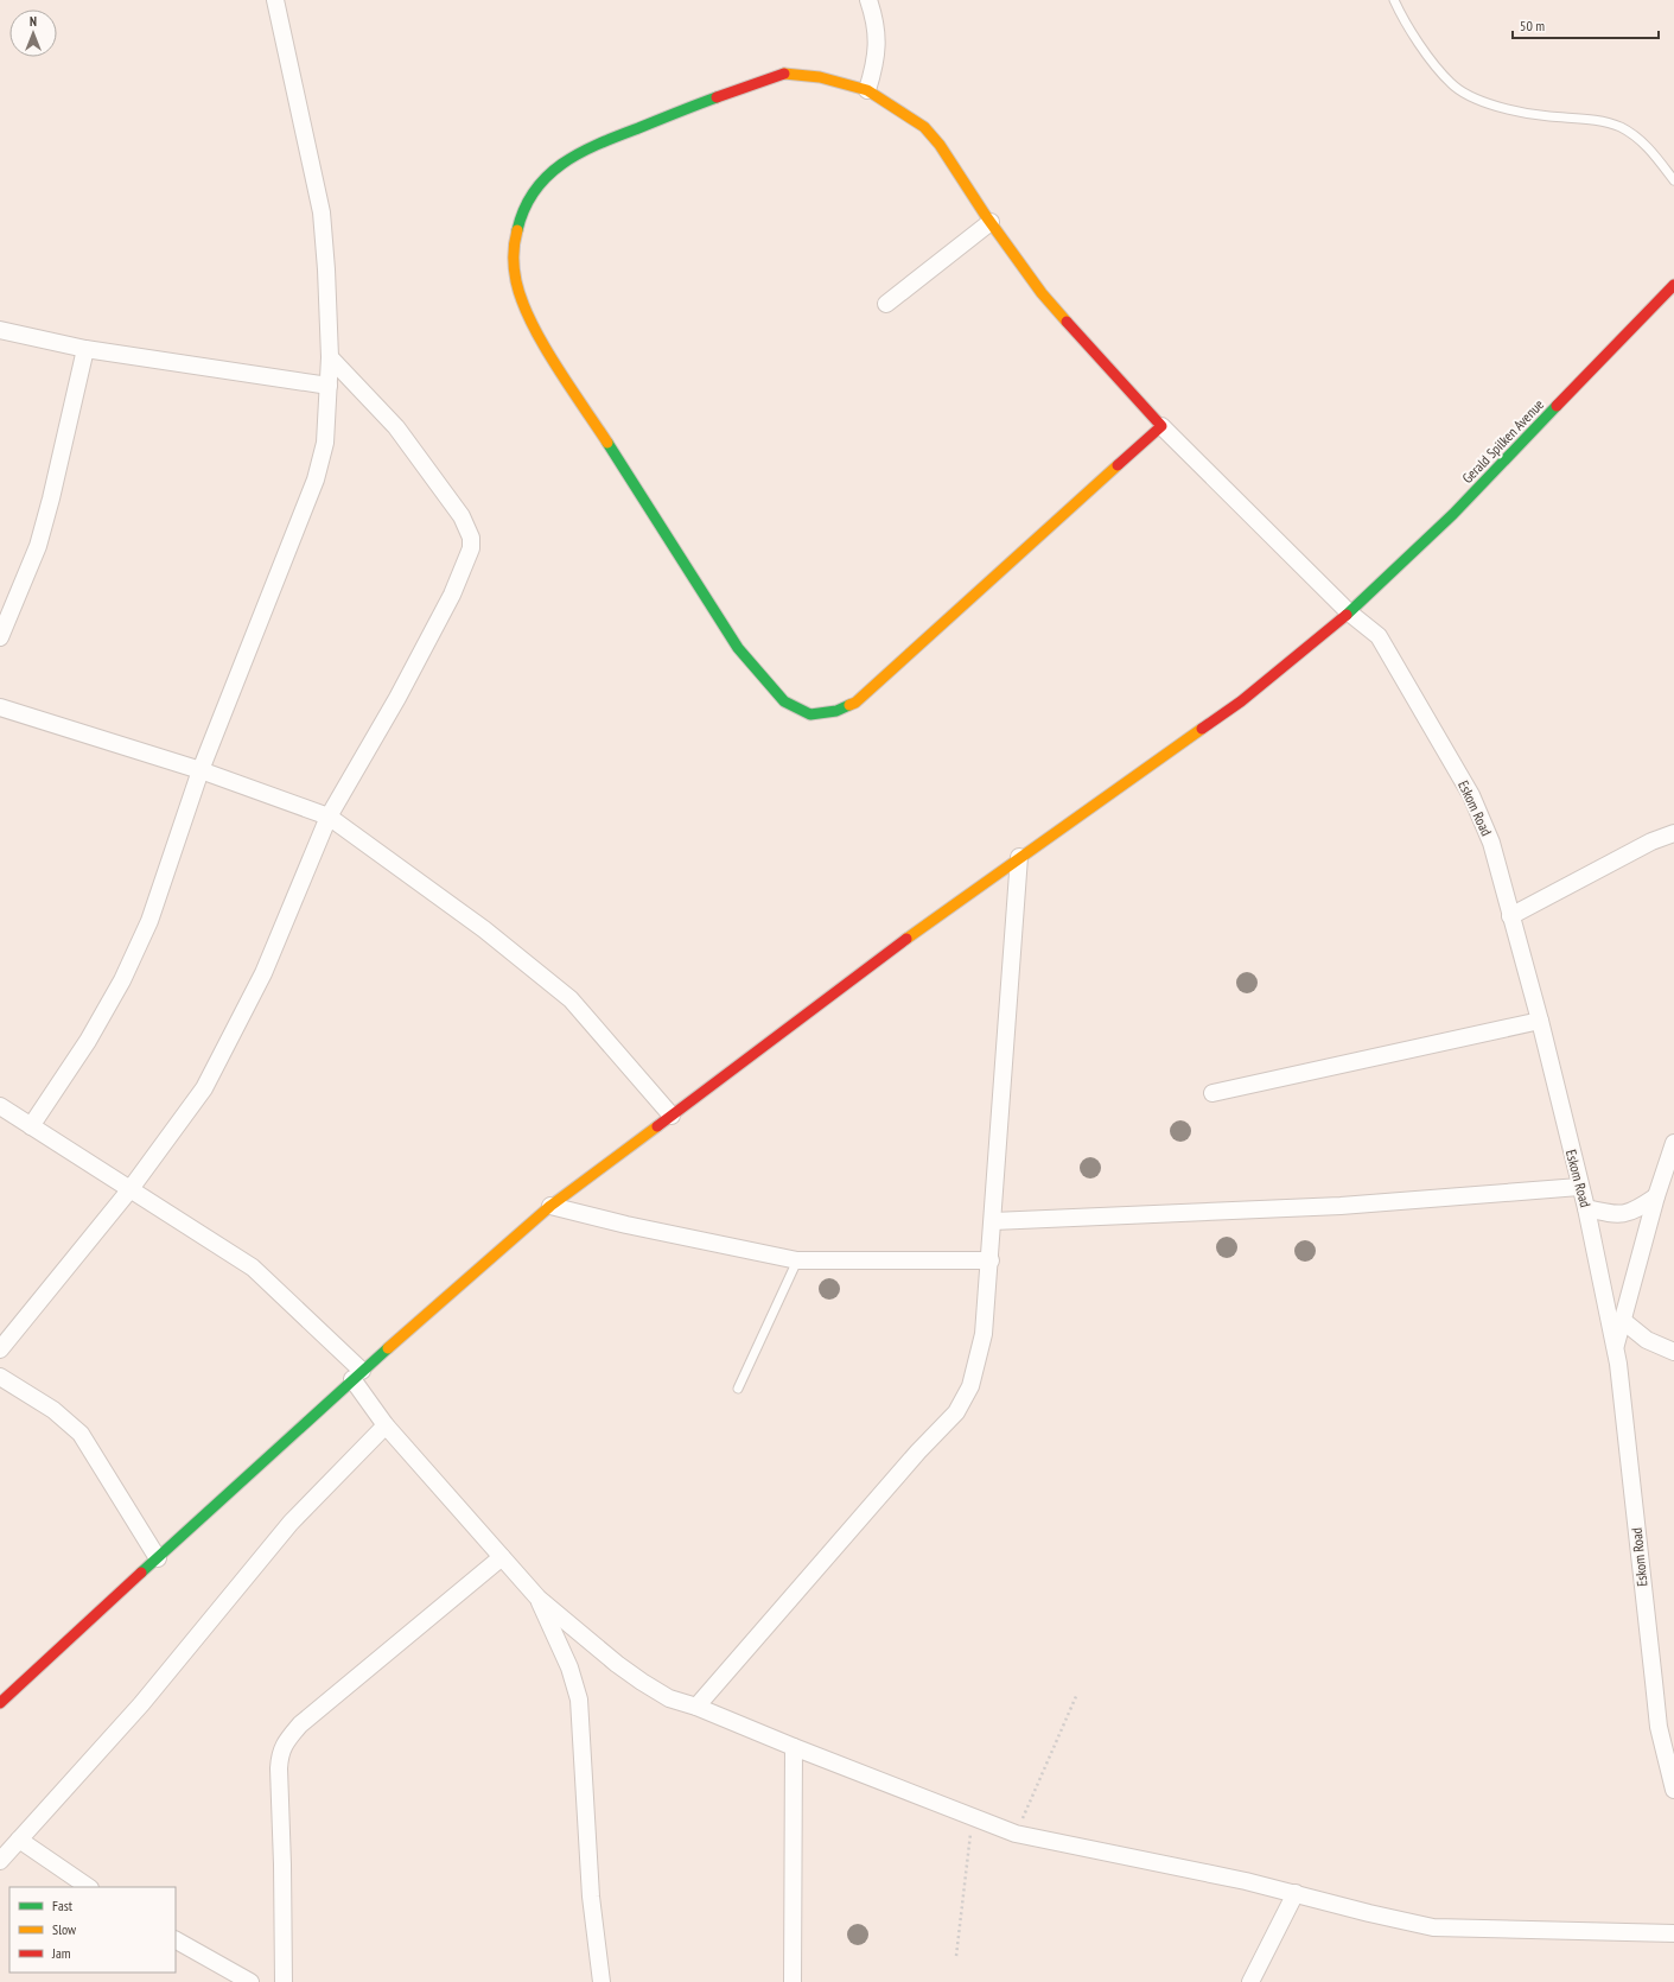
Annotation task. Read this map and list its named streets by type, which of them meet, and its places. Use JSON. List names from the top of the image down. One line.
{"streets":{"street":["Gerald Spilken Avenue","Eskom Road"]},"crossings":[["Gerald Spilken Avenue","Eskom Road"]],"legend":["Fast","Slow","Jam"],"scale_bar":"50 m","north":"top"}
